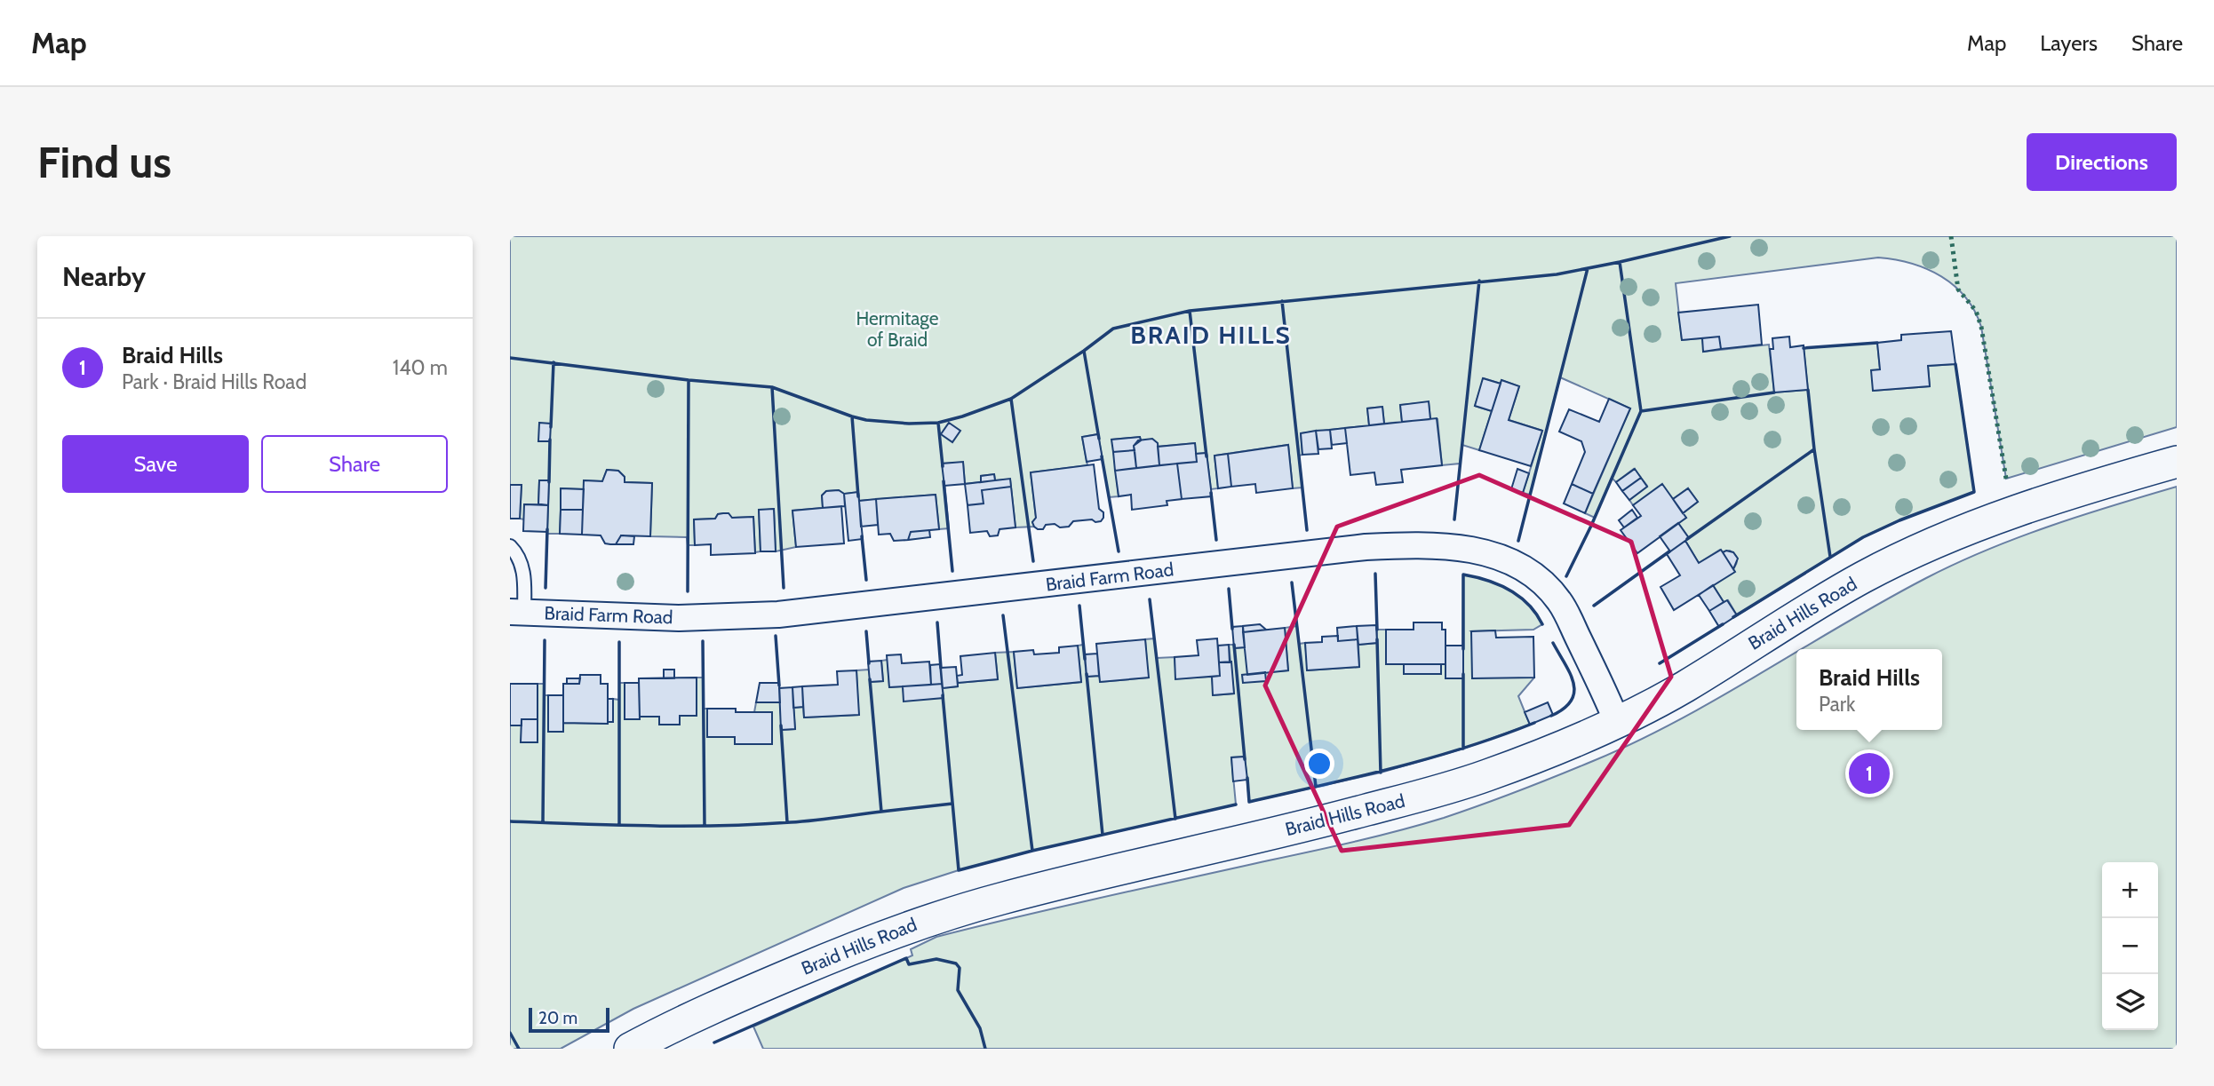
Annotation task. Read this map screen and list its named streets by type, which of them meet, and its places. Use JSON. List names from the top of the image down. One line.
{"streets":{"street":["Braid Farm Road","Braid Hills Road"]},"crossings":[["Braid Farm Road","Braid Hills Road"]],"districts":["BRAID HILLS"],"parks":["Hermitage of Braid"],"scale_bar":"20 m","page":{"header":"Map","nav":["Map","Layers","Share"],"buttons":["Directions",["Save","Share"]],"title":"Find us","heading":"Nearby","list":[{"mark":"1","name":"Braid Hills","note":"Park · Braid Hills Road","value":"140 m"}],"popup":["Braid Hills","Park"],"pins":"1","map_buttons":["+","−"],"scale":"20 m"}}
